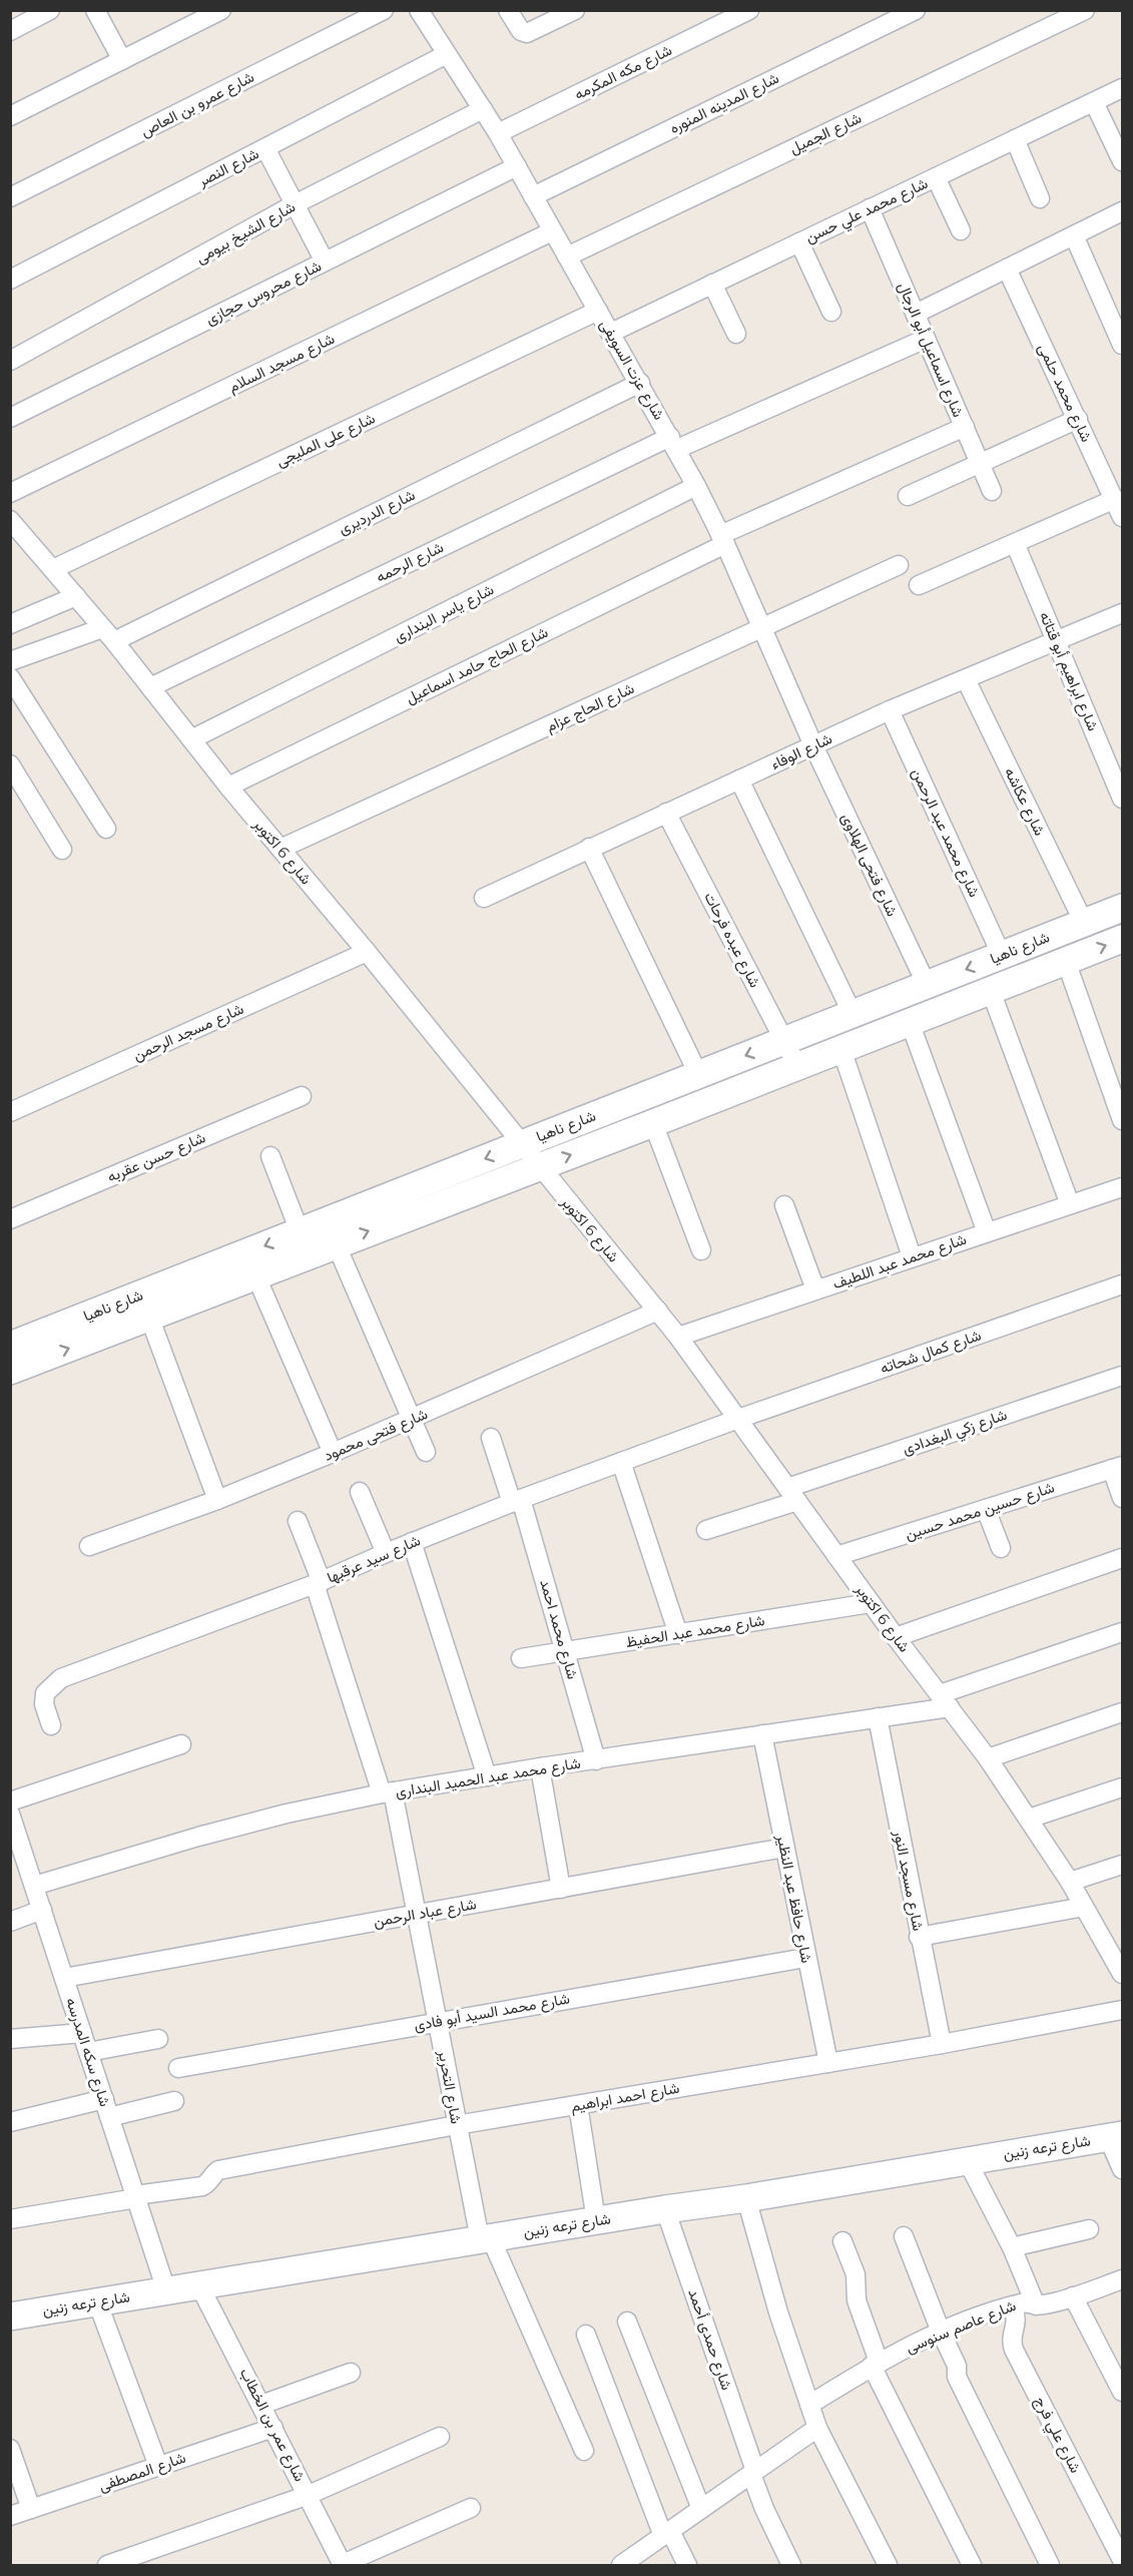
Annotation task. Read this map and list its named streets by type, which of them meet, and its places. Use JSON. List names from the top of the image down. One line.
{"streets":{"main road":["شارع ناهيا","شارع ترعه زنين"],"street":["شارع مكه المكرمه","شارع المدينه المنوره","شارع عمرو بن العاص","شارع الجميل","شارع النصر","شارع محمد علي حسن","شارع الشيخ بيومى","شارع محروس حجازى","شارع اسماعيل أبو الرجال","شارع مسجد السلام","شارع عزت السويفى","شارع محمد حلمى","شارع على المليجى","شارع الدرديرى","شارع الرحمه","شارع ياسر البندارى","شارع الحاج حامد اسماعيل","شارع ابراهيم أبو قتاته","شارع الحاج عزام","شارع الوفاء","شارع عكاشه","شارع محمد عبد الرحمن","شارع 6 اكتوبر","شارع فتحى الهلاوى","شارع عبده فرحات","شارع مسجد الرحمن","شارع حسن عقربه","شارع محمد عبد اللطيف","شارع كمال شحاته","شارع زكي البغدادى","شارع فتحى محمود","شارع حسين محمد حسين","شارع سيد عرقبها","شارع محمد احمد","شارع محمد عبد الحفيظ","شارع محمد عبد الحميد البندارى","شارع مسجد النور","شارع حافظ عبد النظير","شارع عباد الرحمن","شارع محمد السيد أبو فادى","شارع سكه المدرسه","شارع التحرير","شارع احمد ابراهيم","شارع عاصم سنوسى","شارع حمدى أحمد","شارع عمر بن الخطاب","شارع علي فرج","شارع المصطفى"]},"crossings":[["شارع مكه المكرمه","شارع عزت السويفى"],["شارع المدينه المنوره","شارع عزت السويفى"],["شارع الجميل","شارع عزت السويفى"],["شارع النصر","شارع عزت السويفى"],["شارع محمد علي حسن","شارع اسماعيل أبو الرجال"],["شارع محمد علي حسن","شارع عزت السويفى"],["شارع الشيخ بيومى","شارع عزت السويفى"],["شارع محروس حجازى","شارع عزت السويفى"],["شارع اسماعيل أبو الرجال","شارع الرحمه"],["شارع اسماعيل أبو الرجال","شارع الحاج حامد اسماعيل"],["شارع مسجد السلام","شارع عزت السويفى"],["شارع عزت السويفى","شارع على المليجى"],["شارع عزت السويفى","شارع الدرديرى"],["شارع عزت السويفى","شارع الرحمه"],["شارع عزت السويفى","شارع ياسر البندارى"],["شارع عزت السويفى","شارع الحاج حامد اسماعيل"],["شارع عزت السويفى","شارع الحاج عزام"],["شارع عزت السويفى","شارع الوفاء"],["شارع عزت السويفى","شارع فتحى الهلاوى"],["شارع على المليجى","شارع 6 اكتوبر"],["شارع الدرديرى","شارع 6 اكتوبر"],["شارع الرحمه","شارع 6 اكتوبر"],["شارع ياسر البندارى","شارع 6 اكتوبر"],["شارع الحاج حامد اسماعيل","شارع 6 اكتوبر"],["شارع ابراهيم أبو قتاته","شارع الوفاء"],["شارع الحاج عزام","شارع 6 اكتوبر"],["شارع الوفاء","شارع عكاشه"],["شارع الوفاء","شارع محمد عبد الرحمن"],["شارع الوفاء","شارع فتحى الهلاوى"],["شارع الوفاء","شارع عبده فرحات"],["شارع عكاشه","شارع ناهيا"],["شارع محمد عبد الرحمن","شارع ناهيا"],["شارع 6 اكتوبر","شارع ناهيا"],["شارع 6 اكتوبر","شارع مسجد الرحمن"],["شارع 6 اكتوبر","شارع محمد عبد اللطيف"],["شارع 6 اكتوبر","شارع كمال شحاته"],["شارع 6 اكتوبر","شارع زكي البغدادى"],["شارع 6 اكتوبر","شارع فتحى محمود"],["شارع 6 اكتوبر","شارع حسين محمد حسين"],["شارع 6 اكتوبر","شارع سيد عرقبها"],["شارع 6 اكتوبر","شارع محمد عبد الحفيظ"],["شارع 6 اكتوبر","شارع محمد عبد الحميد البندارى"],["شارع فتحى الهلاوى","شارع ناهيا"],["شارع عبده فرحات","شارع ناهيا"],["شارع كمال شحاته","شارع سيد عرقبها"],["شارع سيد عرقبها","شارع محمد احمد"],["شارع سيد عرقبها","شارع التحرير"],["شارع محمد احمد","شارع محمد عبد الحفيظ"],["شارع محمد احمد","شارع محمد عبد الحميد البندارى"],["شارع محمد عبد الحميد البندارى","شارع مسجد النور"],["شارع محمد عبد الحميد البندارى","شارع حافظ عبد النظير"],["شارع محمد عبد الحميد البندارى","شارع سكه المدرسه"],["شارع محمد عبد الحميد البندارى","شارع التحرير"],["شارع مسجد النور","شارع احمد ابراهيم"],["شارع حافظ عبد النظير","شارع عباد الرحمن"],["شارع حافظ عبد النظير","شارع محمد السيد أبو فادى"],["شارع حافظ عبد النظير","شارع احمد ابراهيم"],["شارع عباد الرحمن","شارع سكه المدرسه"],["شارع عباد الرحمن","شارع التحرير"],["شارع محمد السيد أبو فادى","شارع التحرير"],["شارع سكه المدرسه","شارع احمد ابراهيم"],["شارع سكه المدرسه","شارع ترعه زنين"],["شارع التحرير","شارع احمد ابراهيم"],["شارع التحرير","شارع ترعه زنين"],["شارع ترعه زنين","شارع حمدى أحمد"],["شارع ترعه زنين","شارع عمر بن الخطاب"],["شارع عاصم سنوسى","شارع علي فرج"],["شارع عمر بن الخطاب","شارع المصطفى"]]}
